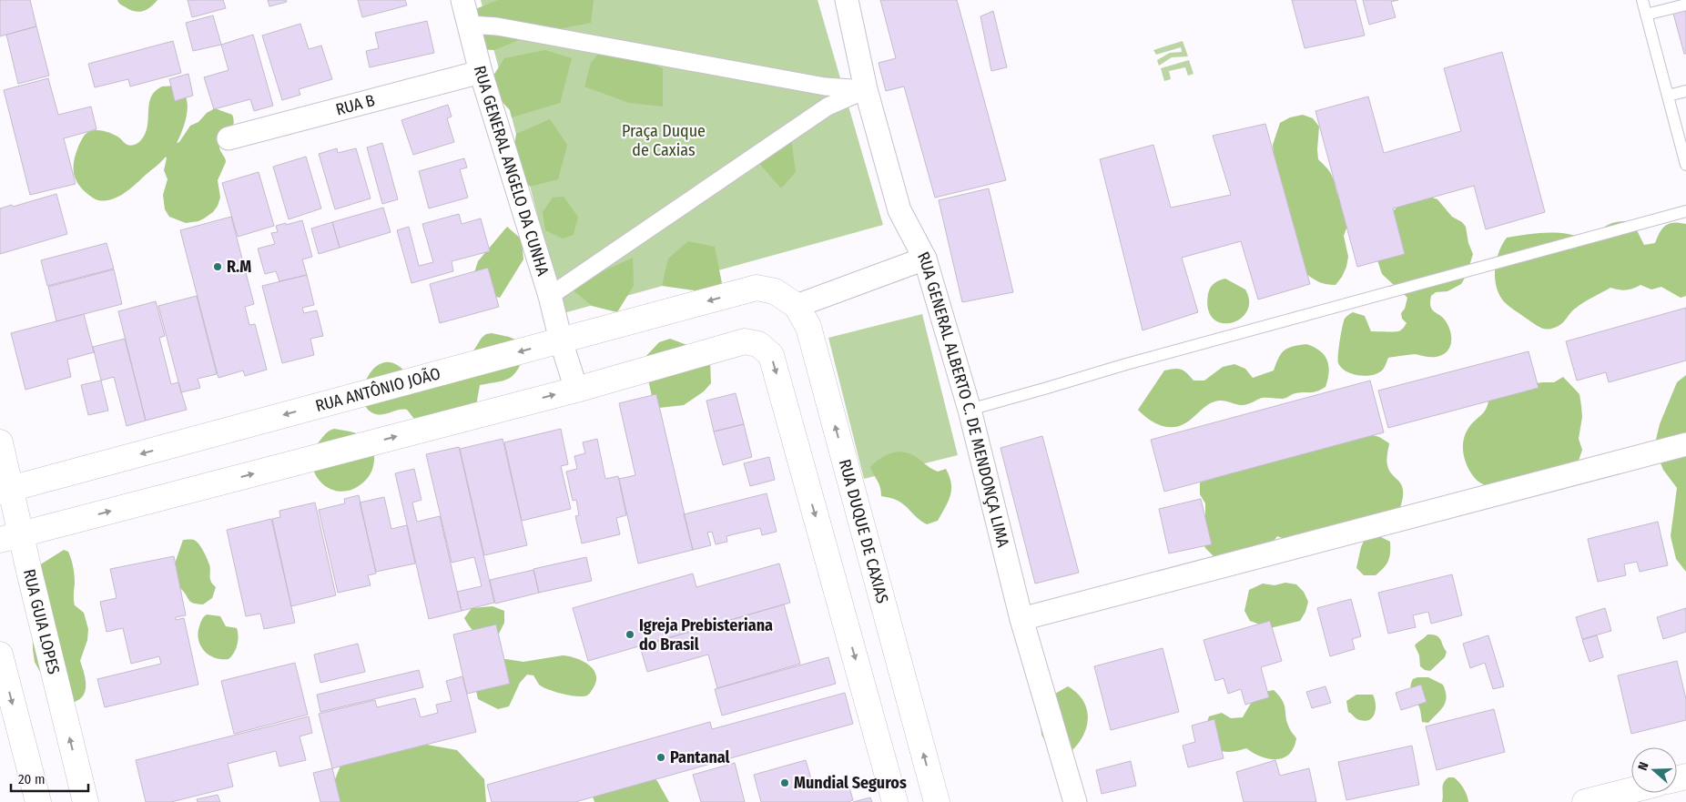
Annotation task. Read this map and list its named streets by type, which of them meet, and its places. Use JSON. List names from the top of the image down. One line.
{"streets":{"main road":["RUA ANTÔNIO JOÃO","RUA DUQUE DE CAXIAS","RUA GUIA LOPES"],"street":["RUA B","RUA GENERAL ANGELO DA CUNHA","RUA GENERAL ALBERTO C. DE MENDONÇA LIMA"]},"crossings":[["RUA B","RUA GENERAL ANGELO DA CUNHA"],["RUA GENERAL ANGELO DA CUNHA","RUA ANTÔNIO JOÃO"],["RUA ANTÔNIO JOÃO","RUA DUQUE DE CAXIAS"],["RUA ANTÔNIO JOÃO","RUA GUIA LOPES"]],"one_way":["RUA DUQUE DE CAXIAS"],"parks":["Praça Duque de Caxias"],"places":["R.M","Igreja Prebisteriana do Brasil","Pantanal","Mundial Seguros"],"scale_bar":"20 m","north":"left"}
